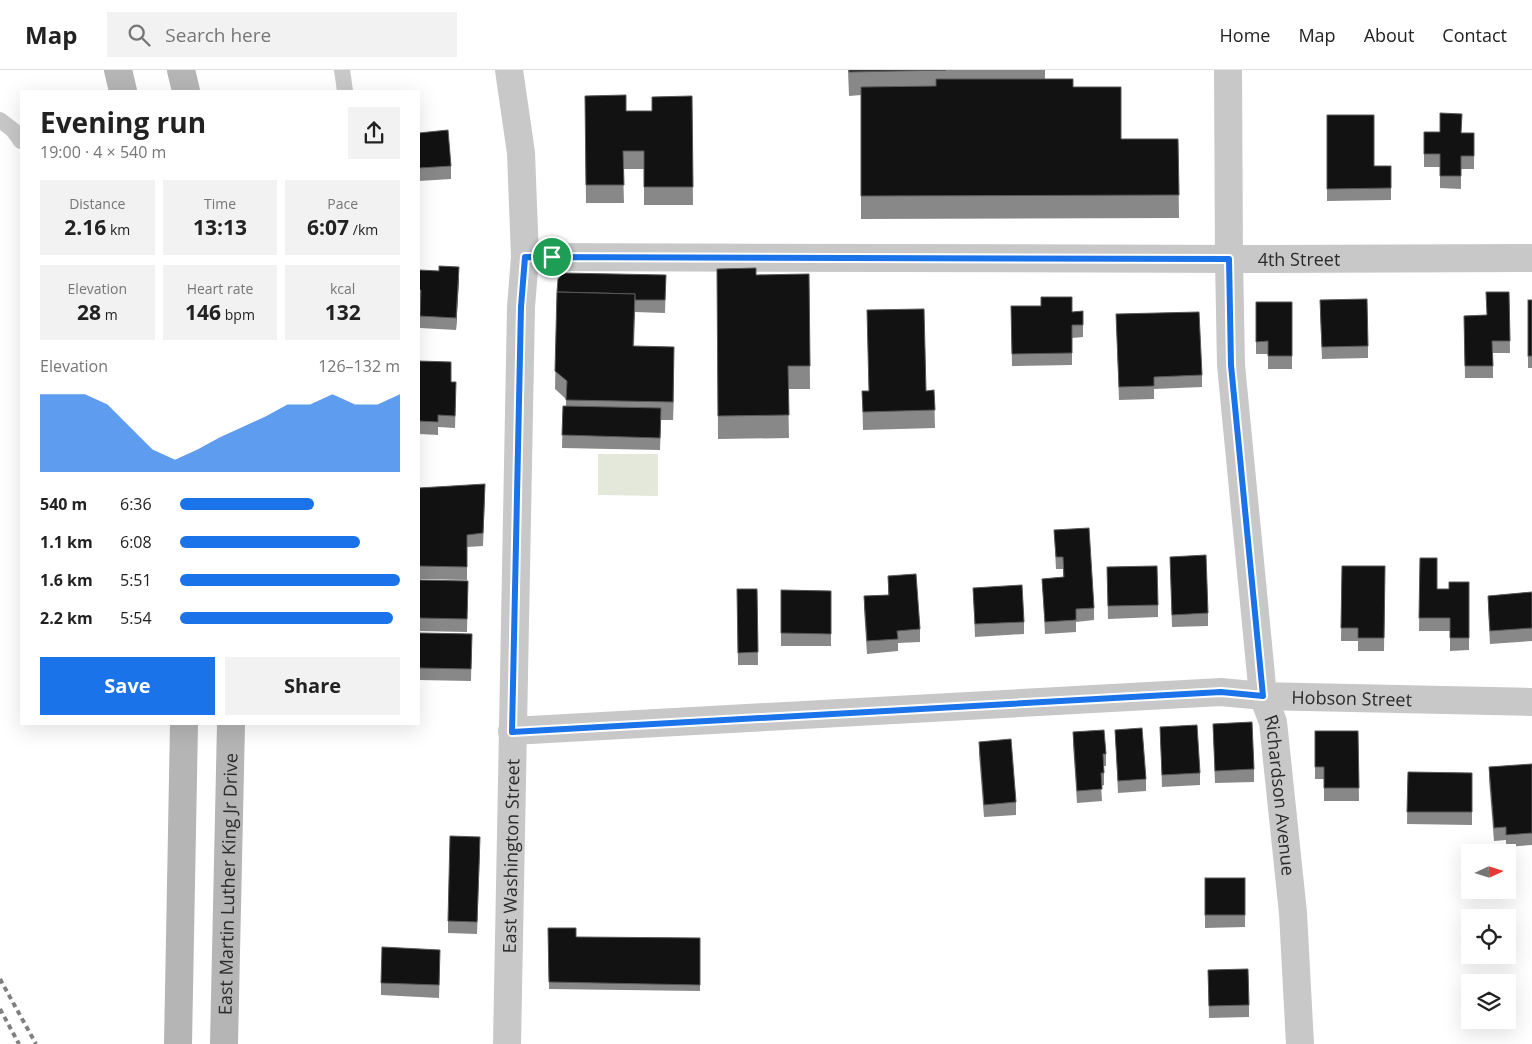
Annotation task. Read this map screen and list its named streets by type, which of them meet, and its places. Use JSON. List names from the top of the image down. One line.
{"streets":{"main road":["East Martin Luther King Jr Drive"],"street":["4th Street","Hobson Street","Richardson Avenue","East Washington Street"]},"crossings":[["4th Street","Richardson Avenue"],["4th Street","East Washington Street"],["Hobson Street","Richardson Avenue"],["Hobson Street","East Washington Street"]],"north":"right","page":{"header":"Map","search":"Search here","nav":["Home","Map","About","Contact"],"heading":["Evening run","19:00 · 4 × 540 m"],"stats":[["Distance","2.16 km"],["Time","13:13"],["Pace","6:07 /km"],["Elevation","28 m"],["Heart rate","146 bpm"],["kcal","132"]],"chart":["Elevation","126–132 m"],"list":[{"name":"540 m","note":"6:36"},{"name":"1.1 km","note":"6:08"},{"name":"1.6 km","note":"5:51"},{"name":"2.2 km","note":"5:54"}],"buttons":["Save","Share"]}}
